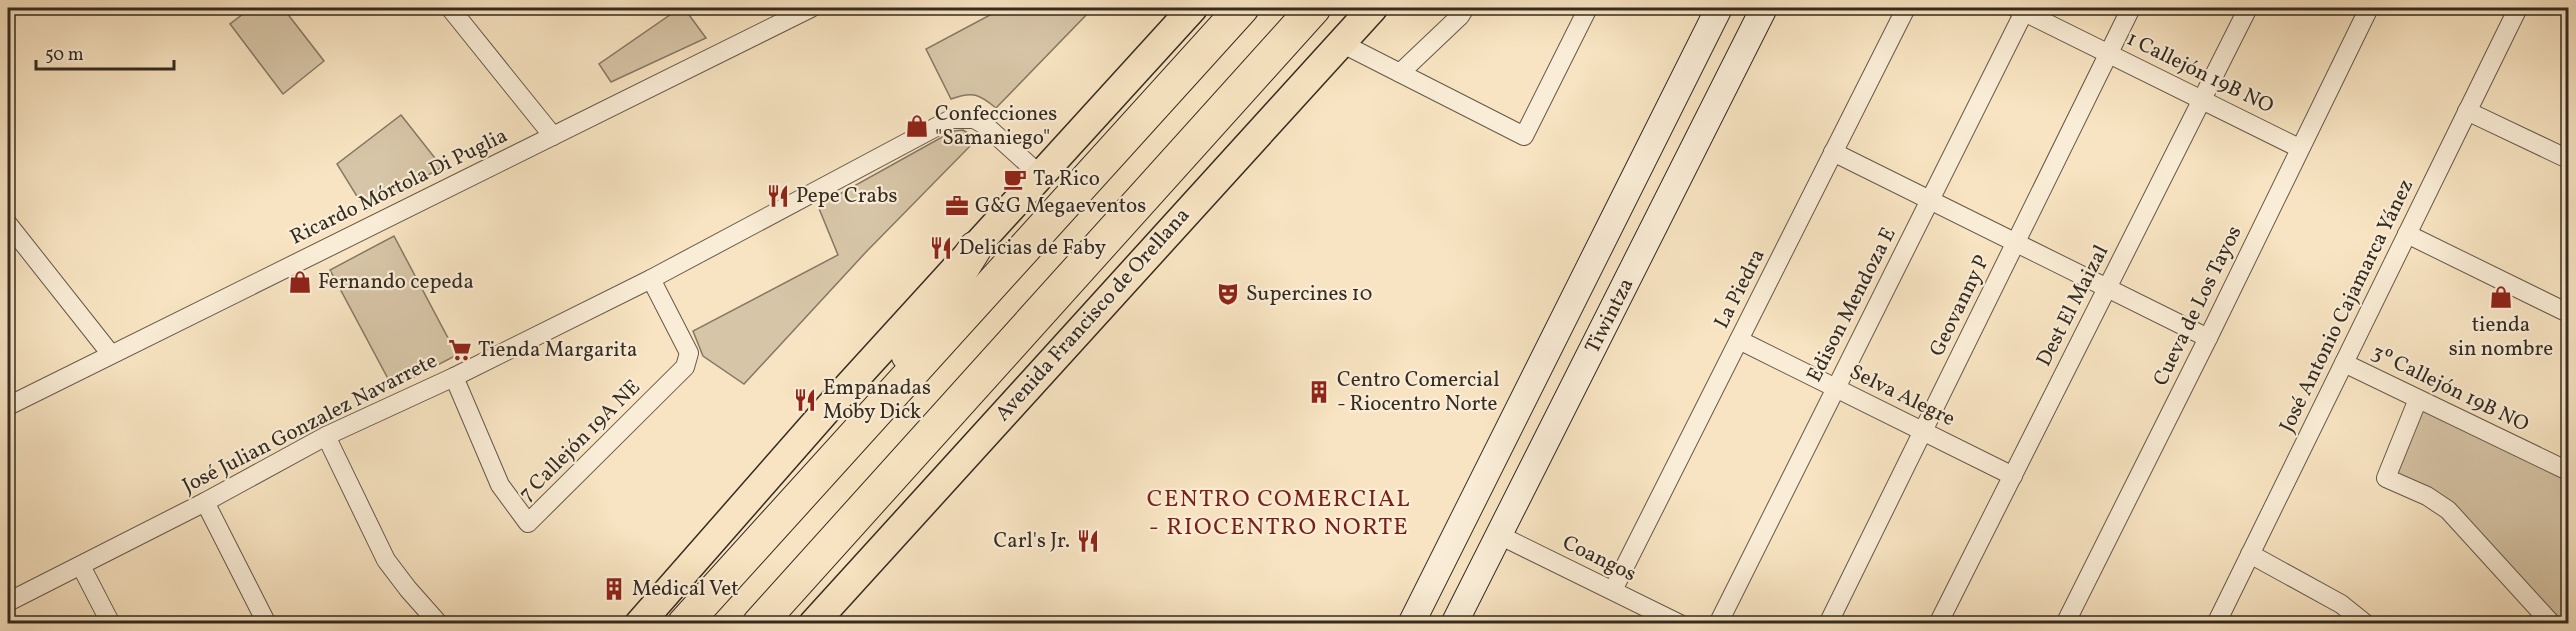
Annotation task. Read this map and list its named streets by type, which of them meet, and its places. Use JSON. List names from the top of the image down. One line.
{"streets":{"highway":["Avenida Francisco de Orellana"],"street":["1 Callejón 19B NO","Ricardo Mórtola Di Puglia","La Piedra","Edison Mendoza E","Geovanny P","Dest El Maizal","Cueva de Los Tayos","José Antonio Cajamarca Yánez","Tiwintza","3º Callejón 19B NO","Selva Alegre","José Julian Gonzalez Navarrete","7 Callejón 19A NE","Coangos"]},"crossings":[["1 Callejón 19B NO","Edison Mendoza E"],["1 Callejón 19B NO","Geovanny P"],["1 Callejón 19B NO","Dest El Maizal"],["1 Callejón 19B NO","Cueva de Los Tayos"],["La Piedra","Selva Alegre"],["La Piedra","Coangos"],["Edison Mendoza E","Selva Alegre"],["Geovanny P","Selva Alegre"],["Dest El Maizal","Selva Alegre"],["José Antonio Cajamarca Yánez","3º Callejón 19B NO"],["Tiwintza","Coangos"],["José Julian Gonzalez Navarrete","7 Callejón 19A NE"]],"districts":["CENTRO COMERCIAL - RIOCENTRO NORTE"],"places":{"shop":["Confecciones \"Samaniego\"","Fernando cepeda","tienda sin nombre"],"cafe":["Ta Rico"],"restaurant":["Pepe Crabs","Delicias de Faby","Empanadas Moby Dick","Carl's Jr."],"office":["G&G Megaeventos"],"theatre":["Supercines 10"],"supermarket":["Tienda Margarita"],"building":["Centro Comercial - Riocentro Norte","Medical Vet"]},"scale_bar":"50 m"}
